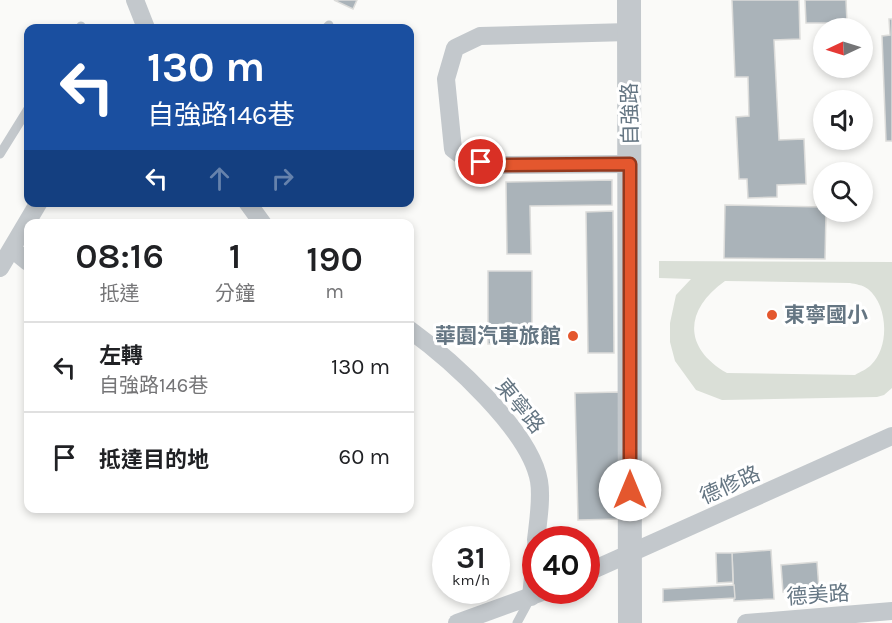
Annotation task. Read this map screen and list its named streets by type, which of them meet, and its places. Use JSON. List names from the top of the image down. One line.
{"streets":{"street":["自強路","東寧路","德修路","德美路"]},"crossings":[["自強路","德修路"]],"places":["東寧國小","華園汽車旅館"],"north":"left","page":{"turn":["130 m","自強路146巷"],"eta":["08:16","抵達","1","分鐘","190","m"],"list":[{"name":"左轉","note":"自強路146巷","value":"130 m"},{"name":"抵達目的地","value":"60 m"}],"speed":"31 km/h","limit":"40"}}
